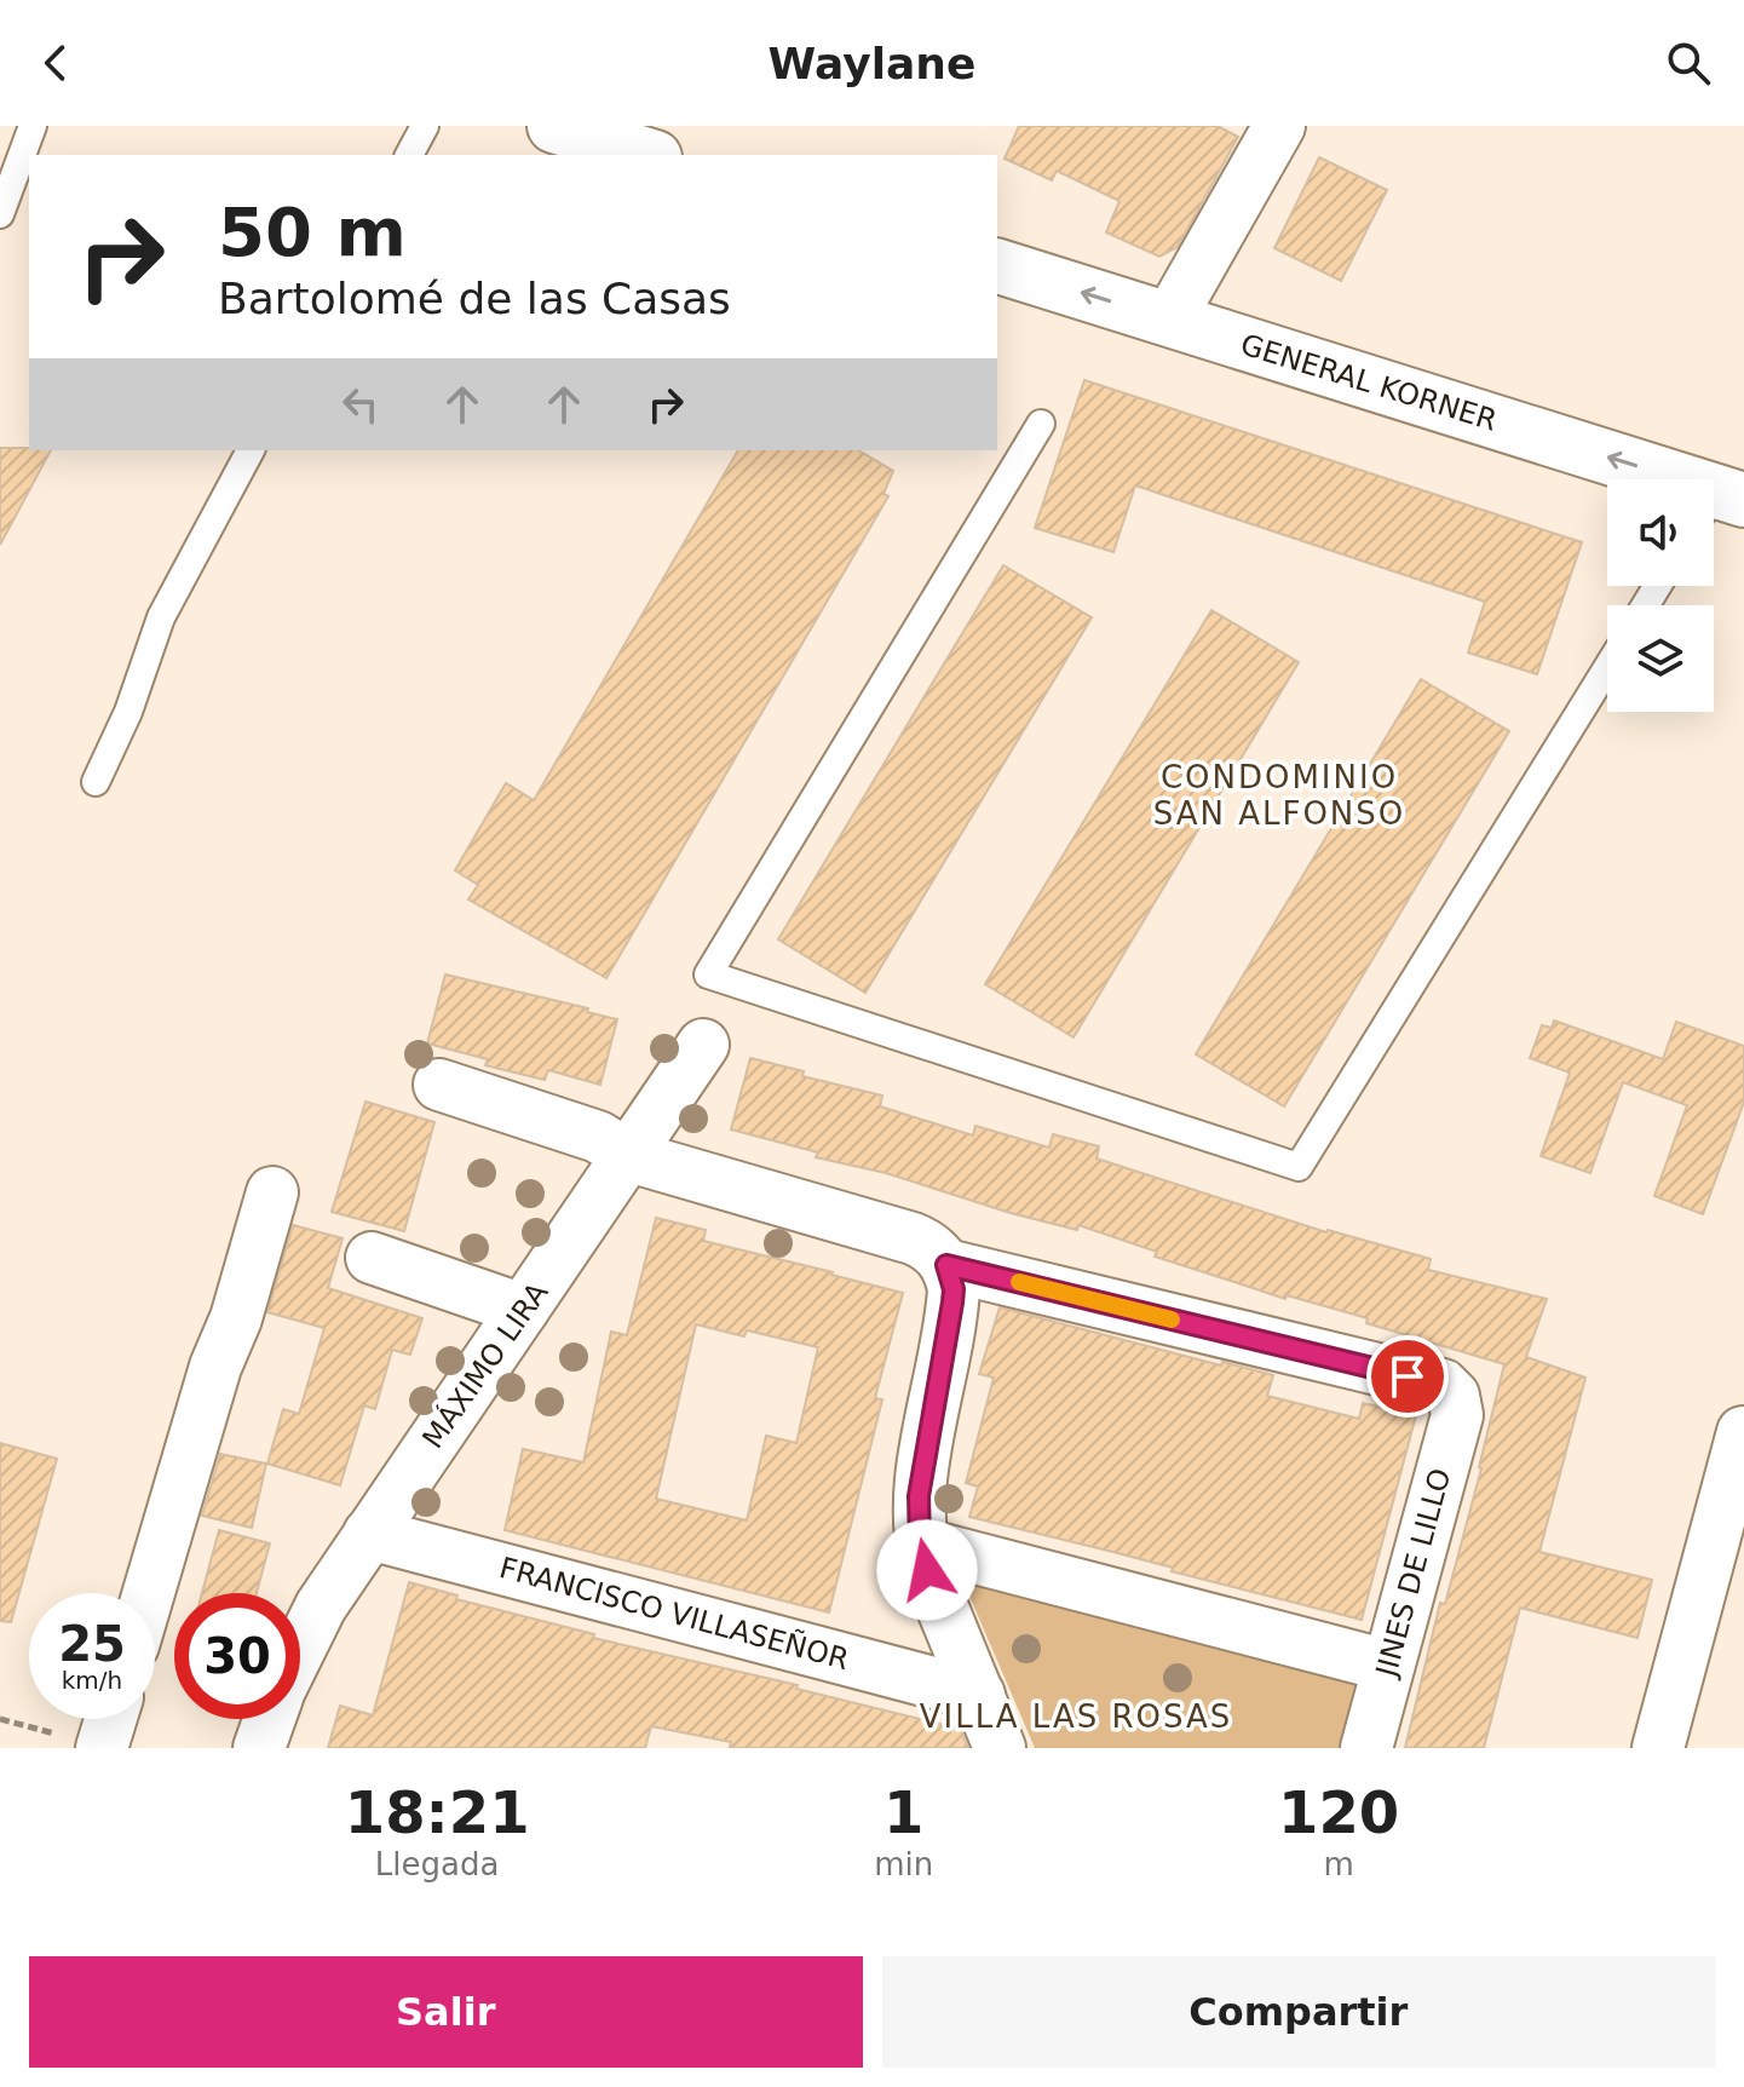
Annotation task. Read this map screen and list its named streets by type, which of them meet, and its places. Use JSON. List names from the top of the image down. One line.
{"streets":{"street":["GENERAL KORNER","MÁXIMO LIRA","JINES DE LILLO","FRANCISCO VILLASEÑOR"]},"crossings":[["MÁXIMO LIRA","FRANCISCO VILLASEÑOR"]],"one_way":["GENERAL KORNER"],"districts":["CONDOMINIO SAN ALFONSO","VILLA LAS ROSAS"],"page":{"header":"Waylane","turn":["50 m","Bartolomé de las Casas"],"speed":"25 km/h","limit":"30","eta":["18:21","Llegada","1","min","120","m"],"buttons":["Salir","Compartir"]}}
